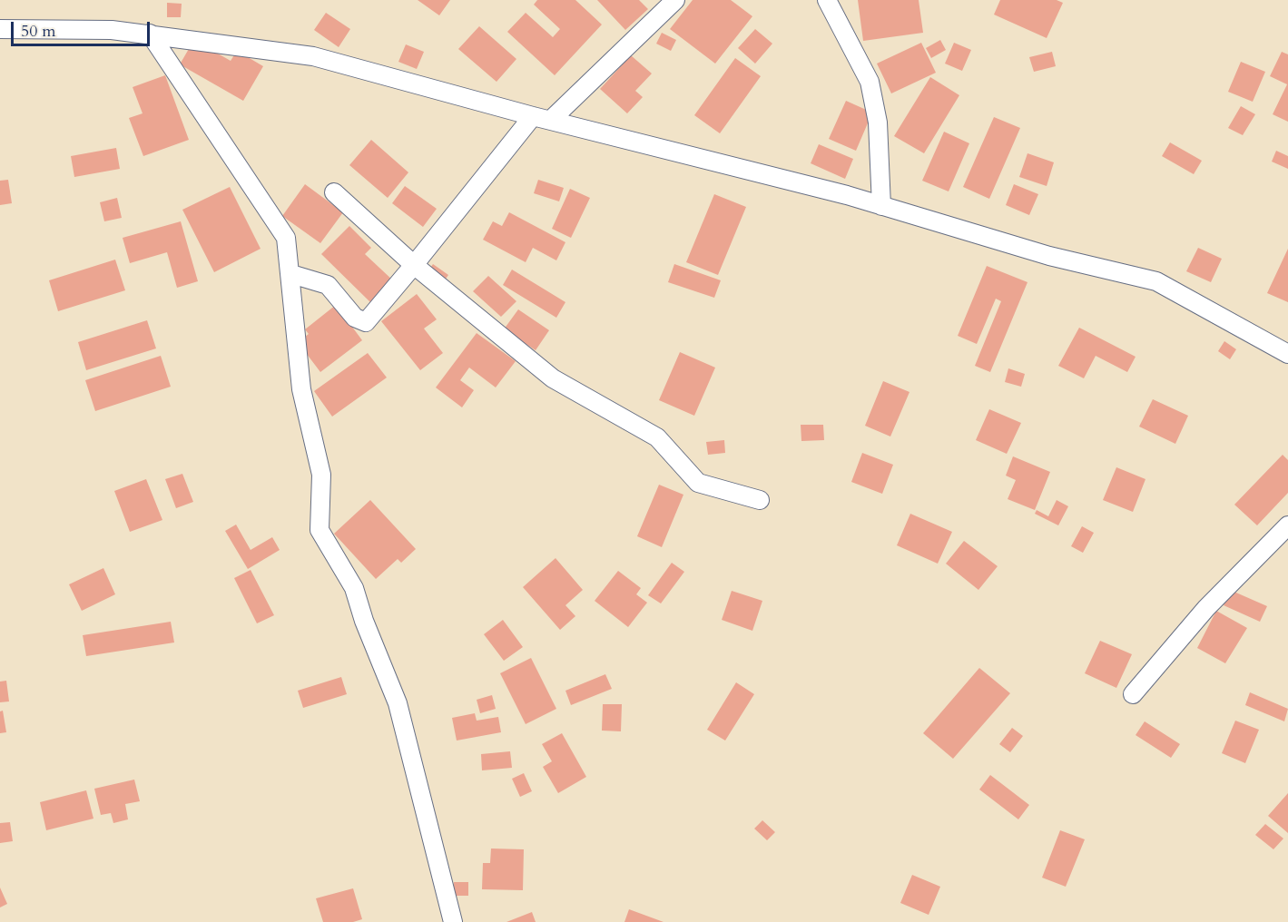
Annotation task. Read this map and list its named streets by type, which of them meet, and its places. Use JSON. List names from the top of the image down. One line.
{"scale_bar":"50 m"}
